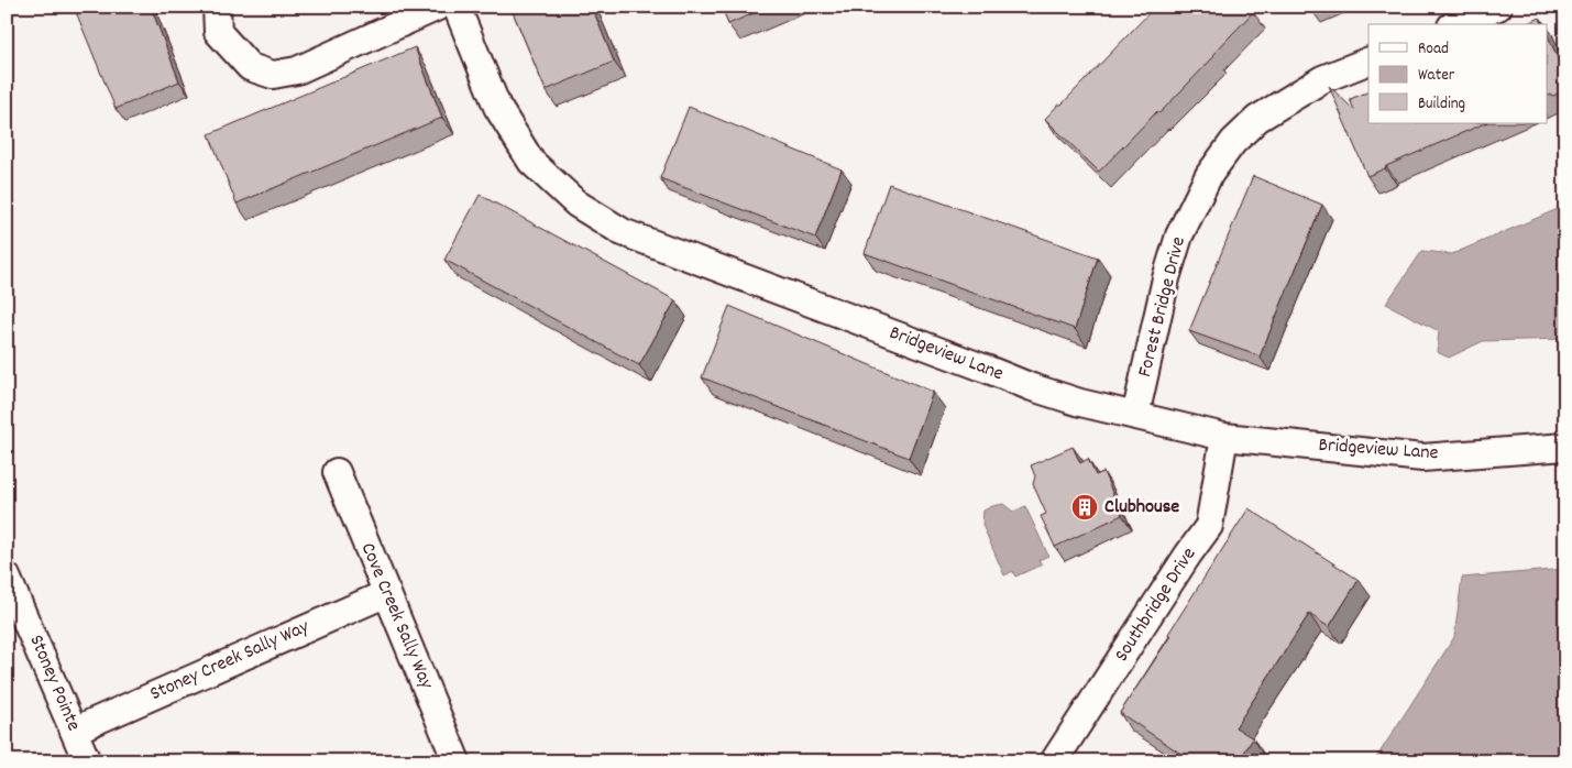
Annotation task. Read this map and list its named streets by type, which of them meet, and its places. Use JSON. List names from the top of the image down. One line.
{"streets":{"street":["Forest Bridge Drive","Bridgeview Lane","Southbridge Drive","Cove Creek Sally Way","Stoney Creek Sally Way","Stoney Pointe"]},"crossings":[["Forest Bridge Drive","Bridgeview Lane"],["Bridgeview Lane","Southbridge Drive"],["Cove Creek Sally Way","Stoney Creek Sally Way"],["Stoney Creek Sally Way","Stoney Pointe"]],"places":{"building":["Clubhouse"]},"legend":["Road","Water","Building"]}
